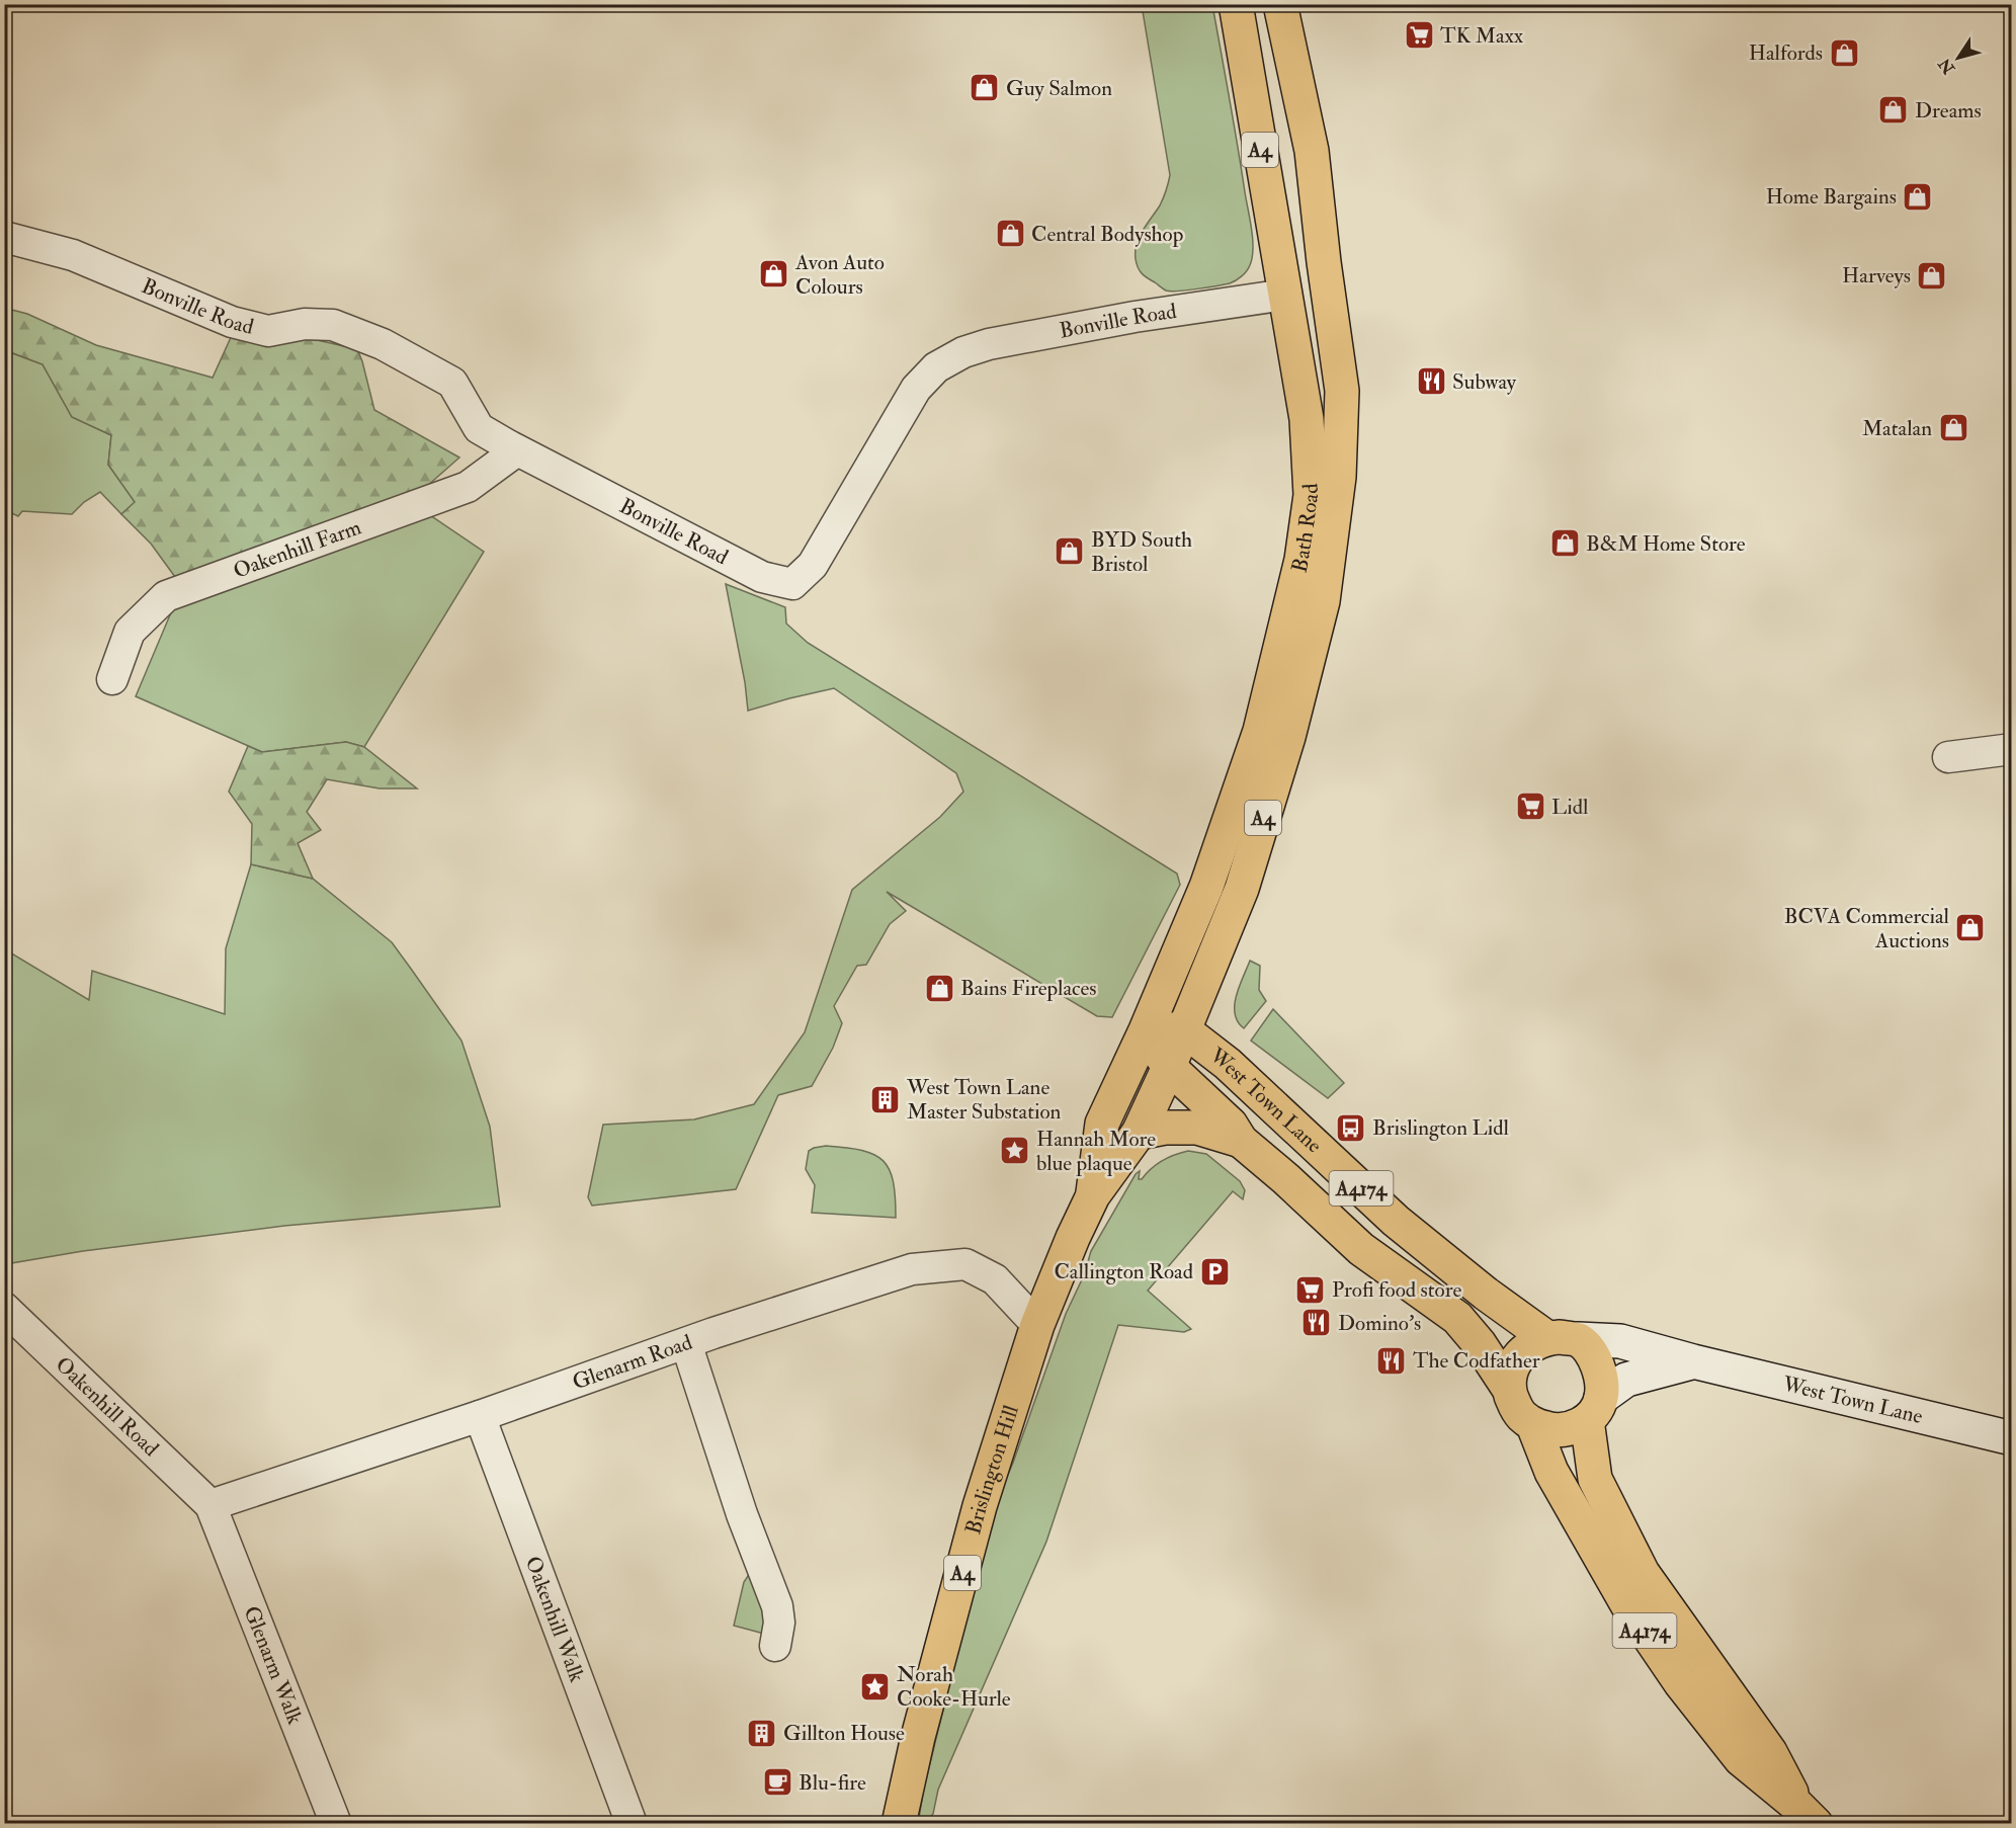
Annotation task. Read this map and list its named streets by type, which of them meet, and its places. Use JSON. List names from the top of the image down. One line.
{"streets":{"main road":["A4","Bath Road","West Town Lane","A4174","Brislington Hill"],"street":["Bonville Road","Oakenhill Farm","Glenarm Road","Oakenhill Road","Oakenhill Walk","Glenarm Walk"]},"crossings":[["A4","Bath Road"],["A4","West Town Lane"],["A4","Brislington Hill"],["Bonville Road","Bath Road"],["Bonville Road","Oakenhill Farm"],["Bath Road","West Town Lane"],["Bath Road","Brislington Hill"],["West Town Lane","A4174"],["West Town Lane","Brislington Hill"],["Glenarm Road","Oakenhill Road"],["Glenarm Road","Brislington Hill"],["Glenarm Road","Oakenhill Walk"],["Glenarm Road","Glenarm Walk"],["Oakenhill Road","Glenarm Walk"]],"places":{"supermarket":["TK Maxx","Lidl","Profi food store"],"shop":["Halfords","Guy Salmon","Dreams","Home Bargains","Central Bodyshop","Avon Auto Colours","Harveys","Matalan","B&M Home Store","BYD South Bristol","BCVA Commercial Auctions","Bains Fireplaces"],"restaurant":["Subway","Domino's","The Codfather"],"building":["West Town Lane Master Substation","Gillton House"],"bus stop":["Brislington Lidl"],"place":["Hannah More blue plaque","Norah Cooke-Hurle"],"parking":["Callington Road"],"cafe":["Blu-fire"]},"north":"bottom left"}
